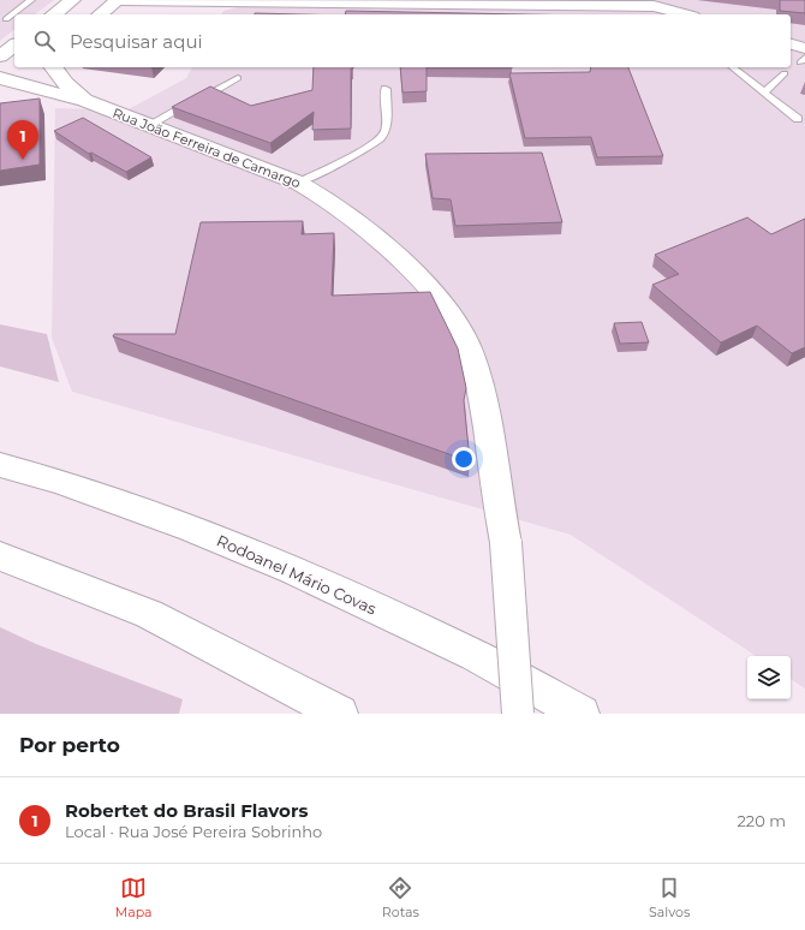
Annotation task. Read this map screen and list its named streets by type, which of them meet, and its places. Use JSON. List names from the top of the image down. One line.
{"streets":{"main road":["Rua João Ferreira de Camargo","Rodoanel Mário Covas"]},"page":{"search":"Pesquisar aqui","pins":"1","heading":"Por perto","list":[{"mark":"1","name":"Robertet do Brasil Flavors","note":"Local · Rua José Pereira Sobrinho","value":"220 m"}],"nav":["Mapa","Rotas","Salvos"]}}
